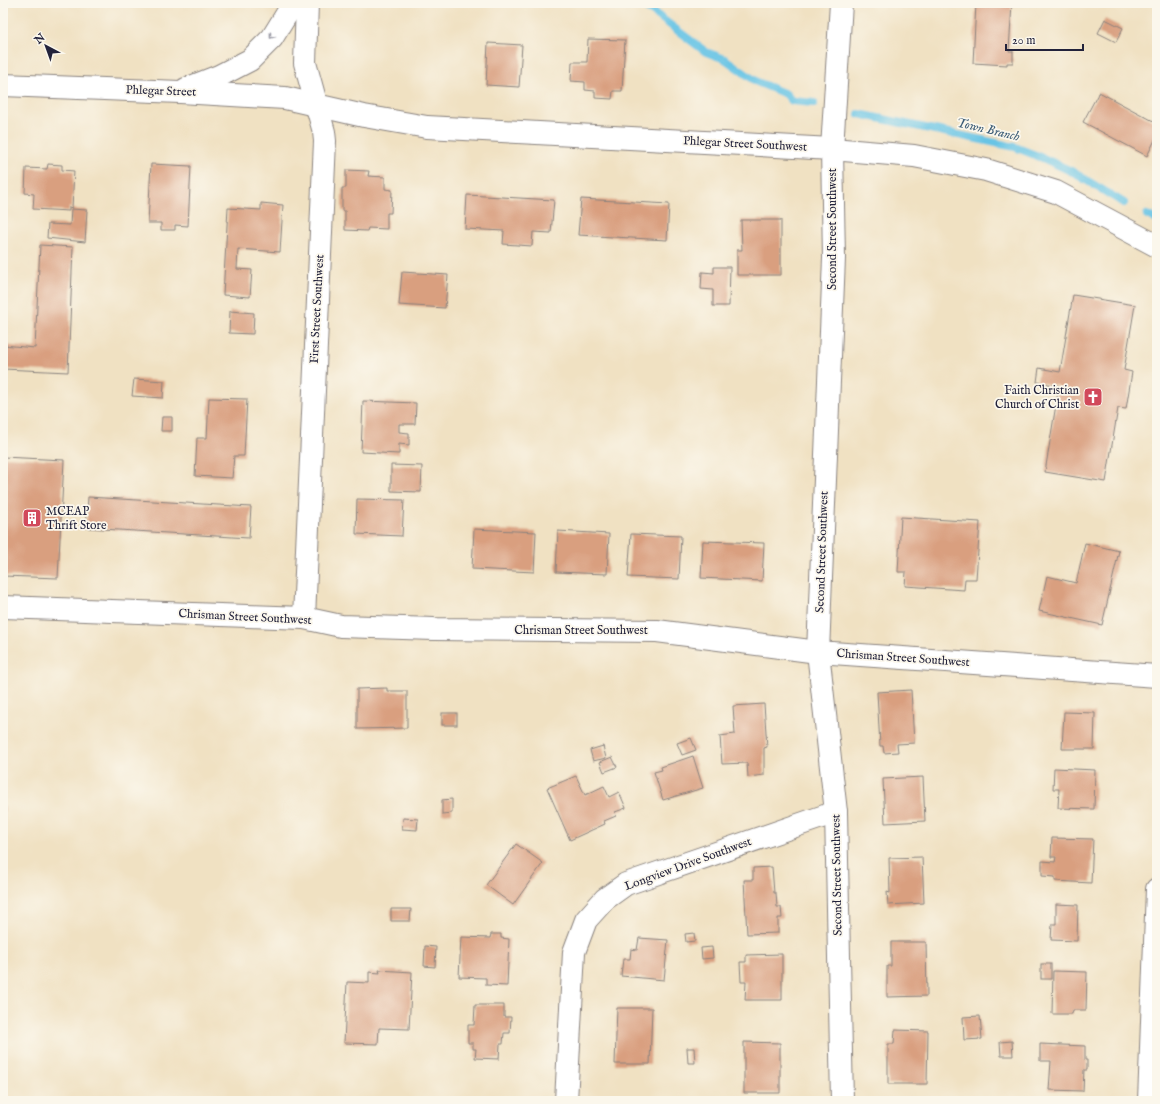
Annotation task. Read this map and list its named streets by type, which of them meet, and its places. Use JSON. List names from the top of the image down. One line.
{"streets":{"street":["Phlegar Street","Phlegar Street Southwest","Second Street Southwest","First Street Southwest","Chrisman Street Southwest","Longview Drive Southwest"]},"crossings":[["Phlegar Street","Phlegar Street Southwest"],["Phlegar Street","First Street Southwest"],["Phlegar Street Southwest","Second Street Southwest"],["Phlegar Street Southwest","First Street Southwest"],["Second Street Southwest","Chrisman Street Southwest"],["Second Street Southwest","Longview Drive Southwest"],["First Street Southwest","Chrisman Street Southwest"]],"water":["Town Branch"],"places":{"church":["Faith Christian Church of Christ"],"building":["MCEAP Thrift Store"]},"scale_bar":"20 m","north":"top left"}
